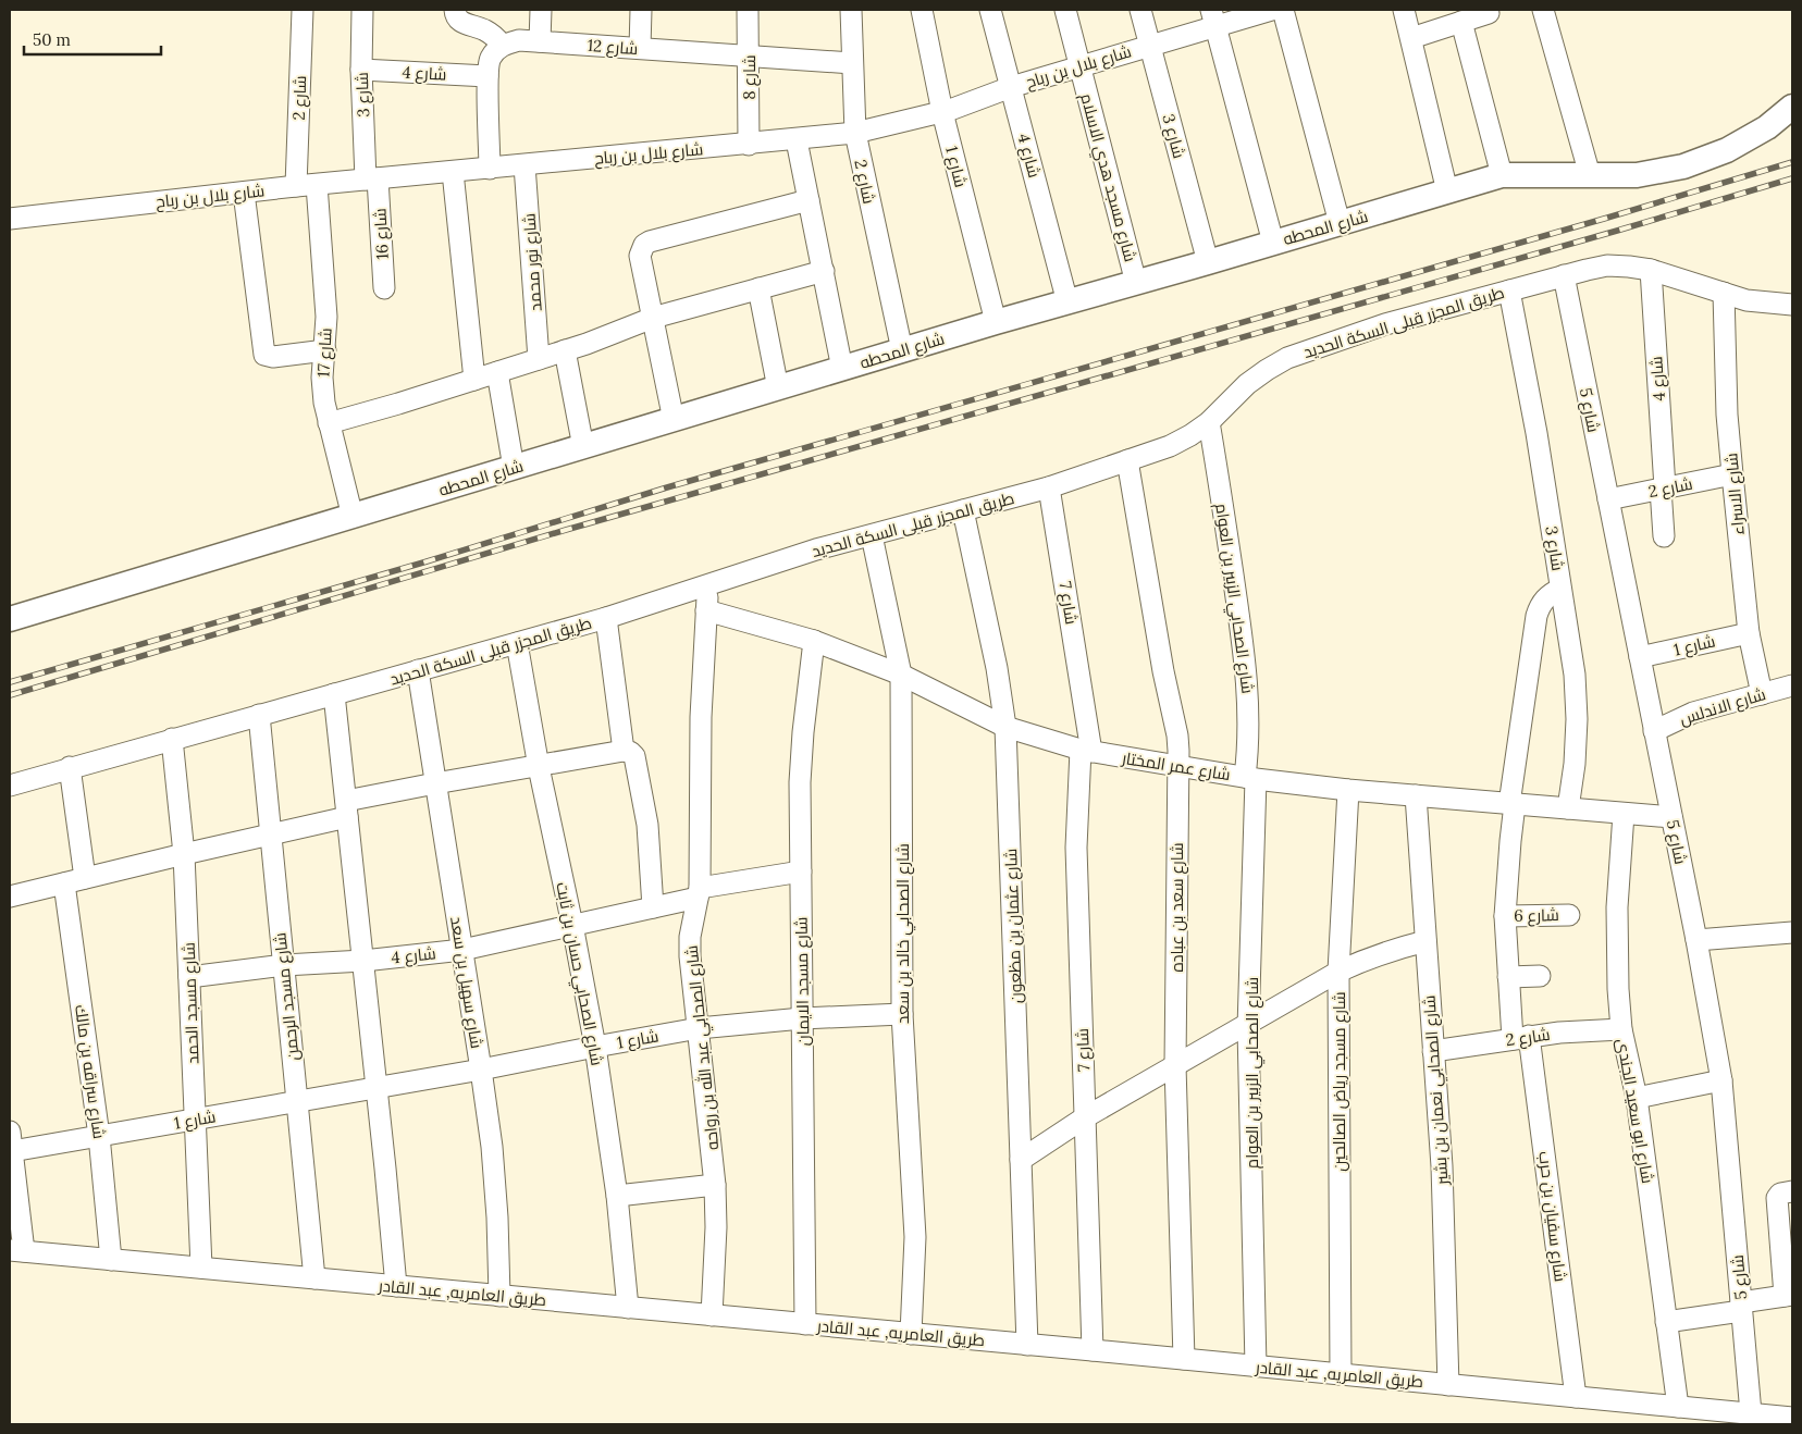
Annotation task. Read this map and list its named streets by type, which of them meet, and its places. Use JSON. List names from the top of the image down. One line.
{"streets":{"street":["شارع 12","شارع بلال بن رباح","شارع 4","شارع 8","شارع 3","شارع 2","شارع 1","شارع مسجد هدي الاسلام","شارع المحطه","شارع 16","شارع نور محمد","طريق المجزر قبلى السكة الحديد","شارع 17","شارع 5","شارع الاسراء","شارع الصحابي الزبير بن العوام","شارع 7","شارع الاندلس","شارع عمر المختار","شارع سعد بن عباده","شارع 6","شارع عثمان بن مظعون","شارع الصحابي خالد بن سعد","شارع الصحابي حسان بن ثابت","شارع مسجد الايمان","شارع سهيل بن سعد","شارع مسجد الرحمن","شارع مسجد الحمد","شارع الصحابي عبد الله بن رواحه","شارع سراقه بن مالك","شارع مسجد رياض الصالحين","شارع الصحابي نعمان بن بشير","شارع ابو سعيد الجندى","شارع سفيان بن حرب","طريق العامريه, عبد القادر"]},"crossings":[["شارع 12","شارع 8"],["شارع 12","شارع 2"],["شارع بلال بن رباح","شارع 4"],["شارع بلال بن رباح","شارع 8"],["شارع بلال بن رباح","شارع 3"],["شارع بلال بن رباح","شارع 2"],["شارع بلال بن رباح","شارع 1"],["شارع بلال بن رباح","شارع مسجد هدي الاسلام"],["شارع بلال بن رباح","شارع 16"],["شارع بلال بن رباح","شارع نور محمد"],["شارع بلال بن رباح","شارع 17"],["شارع 4","شارع 3"],["شارع 4","شارع 2"],["شارع 4","شارع المحطه"],["شارع 4","طريق المجزر قبلى السكة الحديد"],["شارع 4","شارع الصحابي حسان بن ثابت"],["شارع 4","شارع مسجد الايمان"],["شارع 4","شارع سهيل بن سعد"],["شارع 4","شارع مسجد الرحمن"],["شارع 4","شارع مسجد الحمد"],["شارع 4","شارع الصحابي عبد الله بن رواحه"],["شارع 3","شارع المحطه"],["شارع 3","شارع 16"],["شارع 3","طريق المجزر قبلى السكة الحديد"],["شارع 3","شارع عمر المختار"],["شارع 3","شارع سفيان بن حرب"],["شارع 2","شارع المحطه"],["شارع 2","شارع 5"],["شارع 2","شارع الاسراء"],["شارع 2","شارع الصحابي نعمان بن بشير"],["شارع 2","شارع ابو سعيد الجندى"],["شارع 2","شارع سفيان بن حرب"],["شارع 1","شارع المحطه"],["شارع 1","شارع 5"],["شارع 1","شارع الاسراء"],["شارع 1","شارع الصحابي خالد بن سعد"],["شارع 1","شارع الصحابي حسان بن ثابت"],["شارع 1","شارع مسجد الايمان"],["شارع 1","شارع سهيل بن سعد"],["شارع 1","شارع مسجد الرحمن"],["شارع 1","شارع مسجد الحمد"],["شارع 1","شارع الصحابي عبد الله بن رواحه"],["شارع 1","شارع سراقه بن مالك"],["شارع مسجد هدي الاسلام","شارع المحطه"],["شارع المحطه","شارع 17"],["طريق المجزر قبلى السكة الحديد","شارع 5"],["طريق المجزر قبلى السكة الحديد","شارع الاسراء"],["طريق المجزر قبلى السكة الحديد","شارع الصحابي الزبير بن العوام"],["طريق المجزر قبلى السكة الحديد","شارع 7"],["طريق المجزر قبلى السكة الحديد","شارع سعد بن عباده"],["طريق المجزر قبلى السكة الحديد","شارع عثمان بن مظعون"],["طريق المجزر قبلى السكة الحديد","شارع الصحابي خالد بن سعد"],["طريق المجزر قبلى السكة الحديد","شارع الصحابي حسان بن ثابت"],["طريق المجزر قبلى السكة الحديد","شارع سهيل بن سعد"],["طريق المجزر قبلى السكة الحديد","شارع مسجد الرحمن"],["طريق المجزر قبلى السكة الحديد","شارع مسجد الحمد"],["طريق المجزر قبلى السكة الحديد","شارع الصحابي عبد الله بن رواحه"],["شارع 5","شارع الاندلس"],["شارع 5","شارع عمر المختار"],["شارع 5","طريق العامريه, عبد القادر"],["شارع الاسراء","شارع الاندلس"],["شارع الصحابي الزبير بن العوام","شارع عمر المختار"],["شارع الصحابي الزبير بن العوام","طريق العامريه, عبد القادر"],["شارع 7","شارع عمر المختار"],["شارع 7","طريق العامريه, عبد القادر"],["شارع عمر المختار","شارع سعد بن عباده"],["شارع عمر المختار","شارع عثمان بن مظعون"],["شارع عمر المختار","شارع الصحابي خالد بن سعد"],["شارع عمر المختار","شارع مسجد الايمان"],["شارع عمر المختار","شارع الصحابي عبد الله بن رواحه"],["شارع عمر المختار","شارع مسجد رياض الصالحين"],["شارع عمر المختار","شارع الصحابي نعمان بن بشير"],["شارع عمر المختار","شارع ابو سعيد الجندى"],["شارع عمر المختار","شارع سفيان بن حرب"],["شارع سعد بن عباده","طريق العامريه, عبد القادر"],["شارع 6","شارع سفيان بن حرب"],["شارع عثمان بن مظعون","طريق العامريه, عبد القادر"],["شارع الصحابي خالد بن سعد","طريق العامريه, عبد القادر"],["شارع الصحابي حسان بن ثابت","طريق العامريه, عبد القادر"],["شارع مسجد الايمان","طريق العامريه, عبد القادر"],["شارع سهيل بن سعد","طريق العامريه, عبد القادر"],["شارع مسجد الرحمن","طريق العامريه, عبد القادر"],["شارع مسجد الحمد","طريق العامريه, عبد القادر"],["شارع الصحابي عبد الله بن رواحه","طريق العامريه, عبد القادر"],["شارع سراقه بن مالك","طريق العامريه, عبد القادر"],["شارع مسجد رياض الصالحين","طريق العامريه, عبد القادر"],["شارع الصحابي نعمان بن بشير","طريق العامريه, عبد القادر"],["شارع ابو سعيد الجندى","طريق العامريه, عبد القادر"],["شارع سفيان بن حرب","طريق العامريه, عبد القادر"]],"scale_bar":"50 m"}
